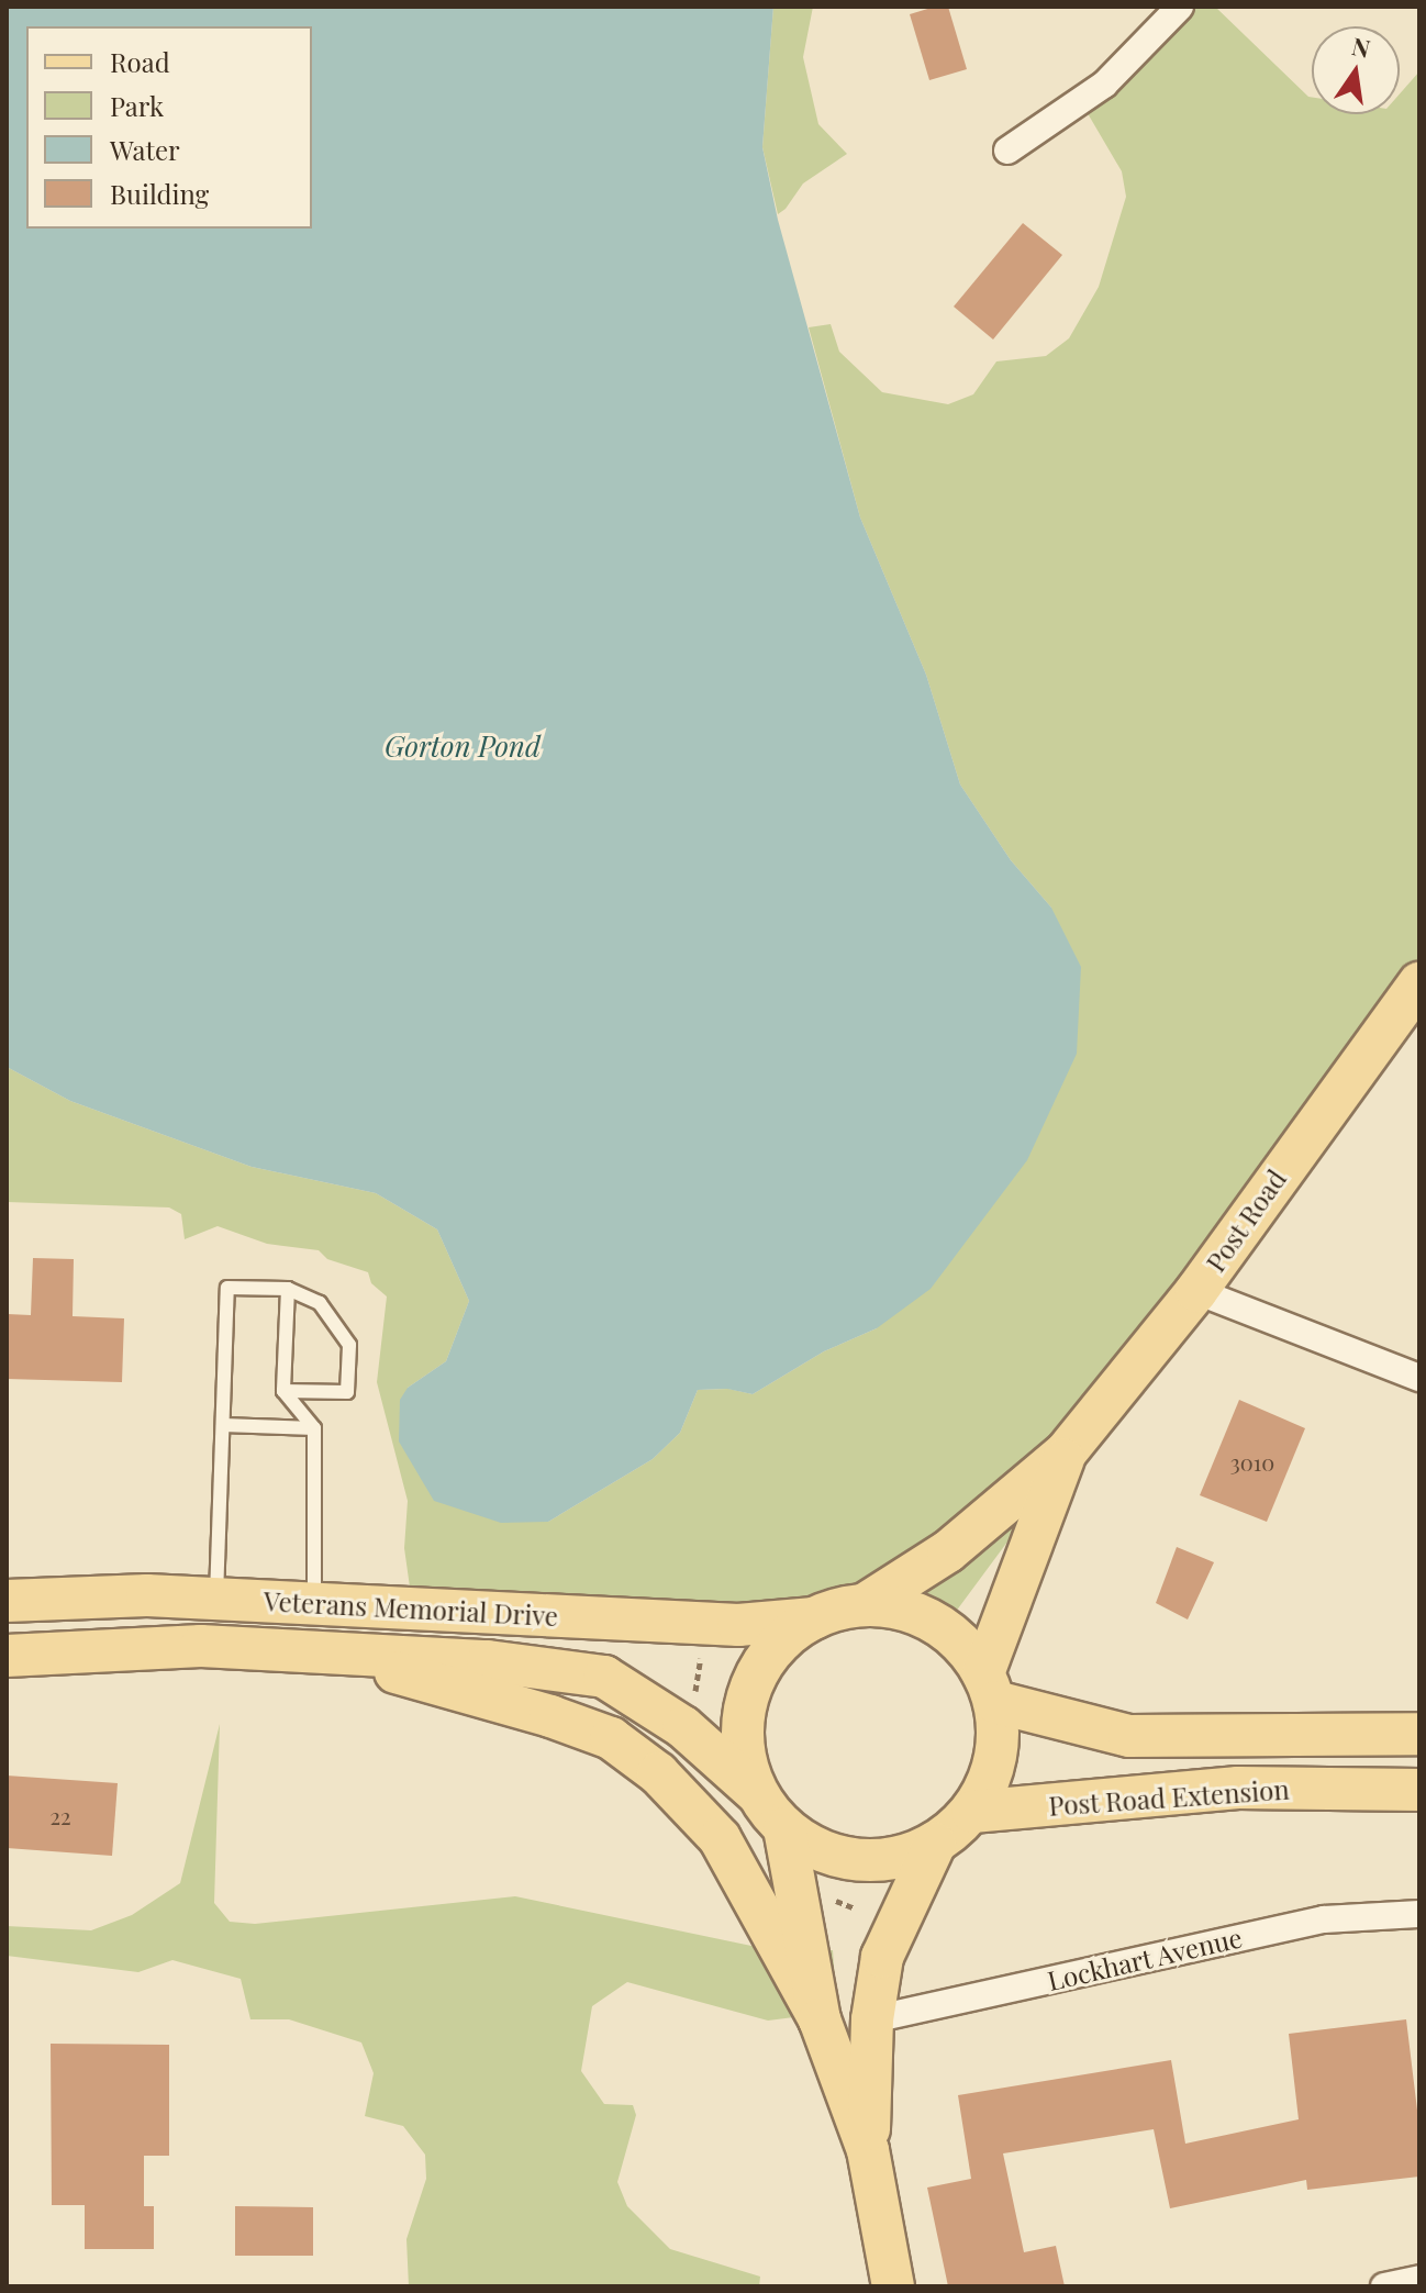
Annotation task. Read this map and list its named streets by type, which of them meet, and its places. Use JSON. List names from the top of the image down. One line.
{"streets":{"main road":["Post Road","Veterans Memorial Drive","Post Road Extension"],"street":["Lockhart Avenue"]},"crossings":[["Post Road","Veterans Memorial Drive"],["Post Road","Post Road Extension"],["Veterans Memorial Drive","Post Road Extension"]],"water":["Gorton Pond"],"house_numbers":["3010","22"],"legend":["Road","Park","Water","Building"],"north":"top"}
